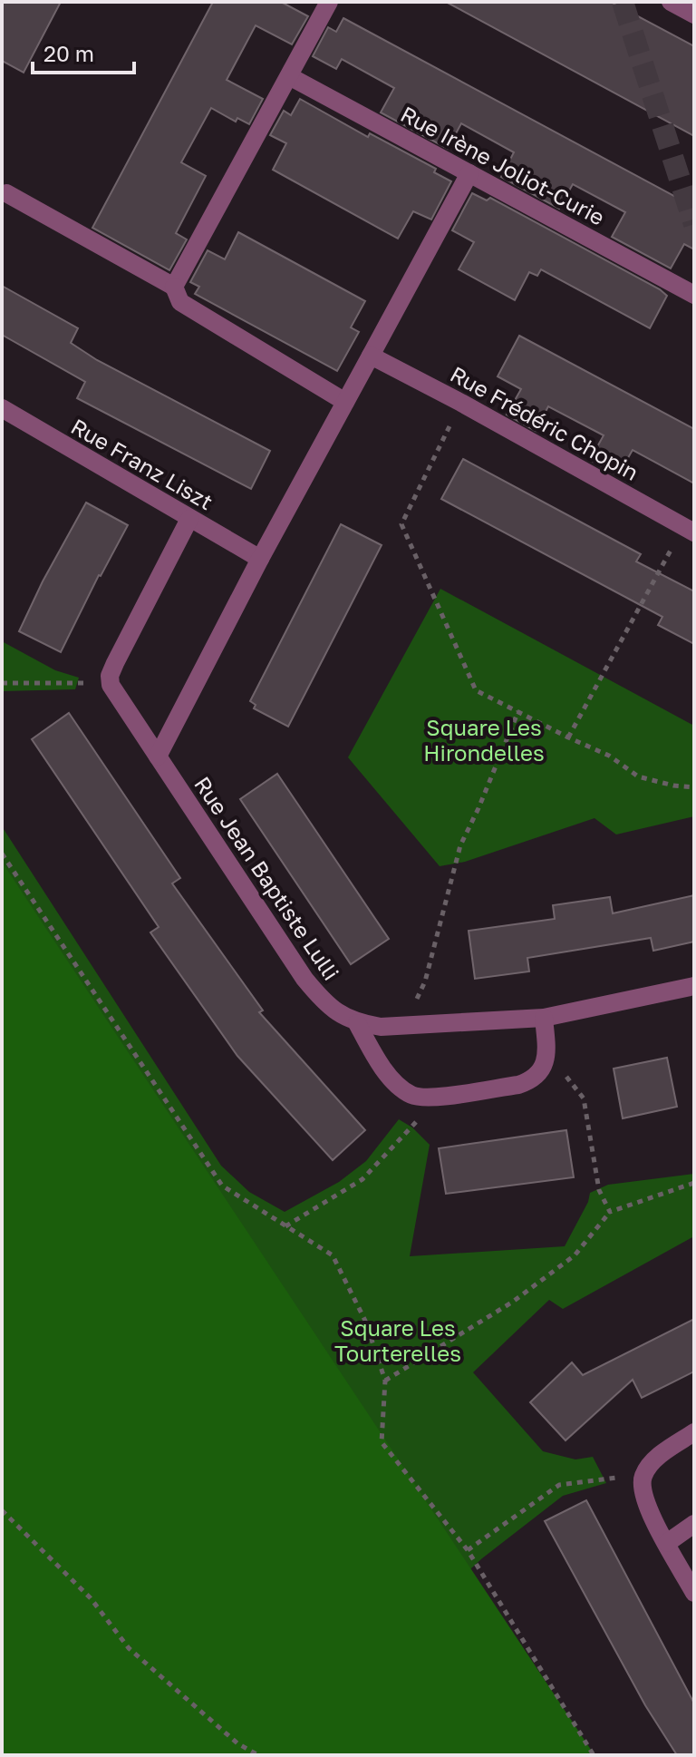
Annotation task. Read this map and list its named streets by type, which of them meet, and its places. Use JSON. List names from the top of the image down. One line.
{"streets":{"street":["Rue Irène Joliot-Curie","Rue Frédéric Chopin","Rue Franz Liszt","Rue Jean Baptiste Lulli"]},"parks":["Square Les Hirondelles","Square Les Tourterelles"],"scale_bar":"20 m"}
